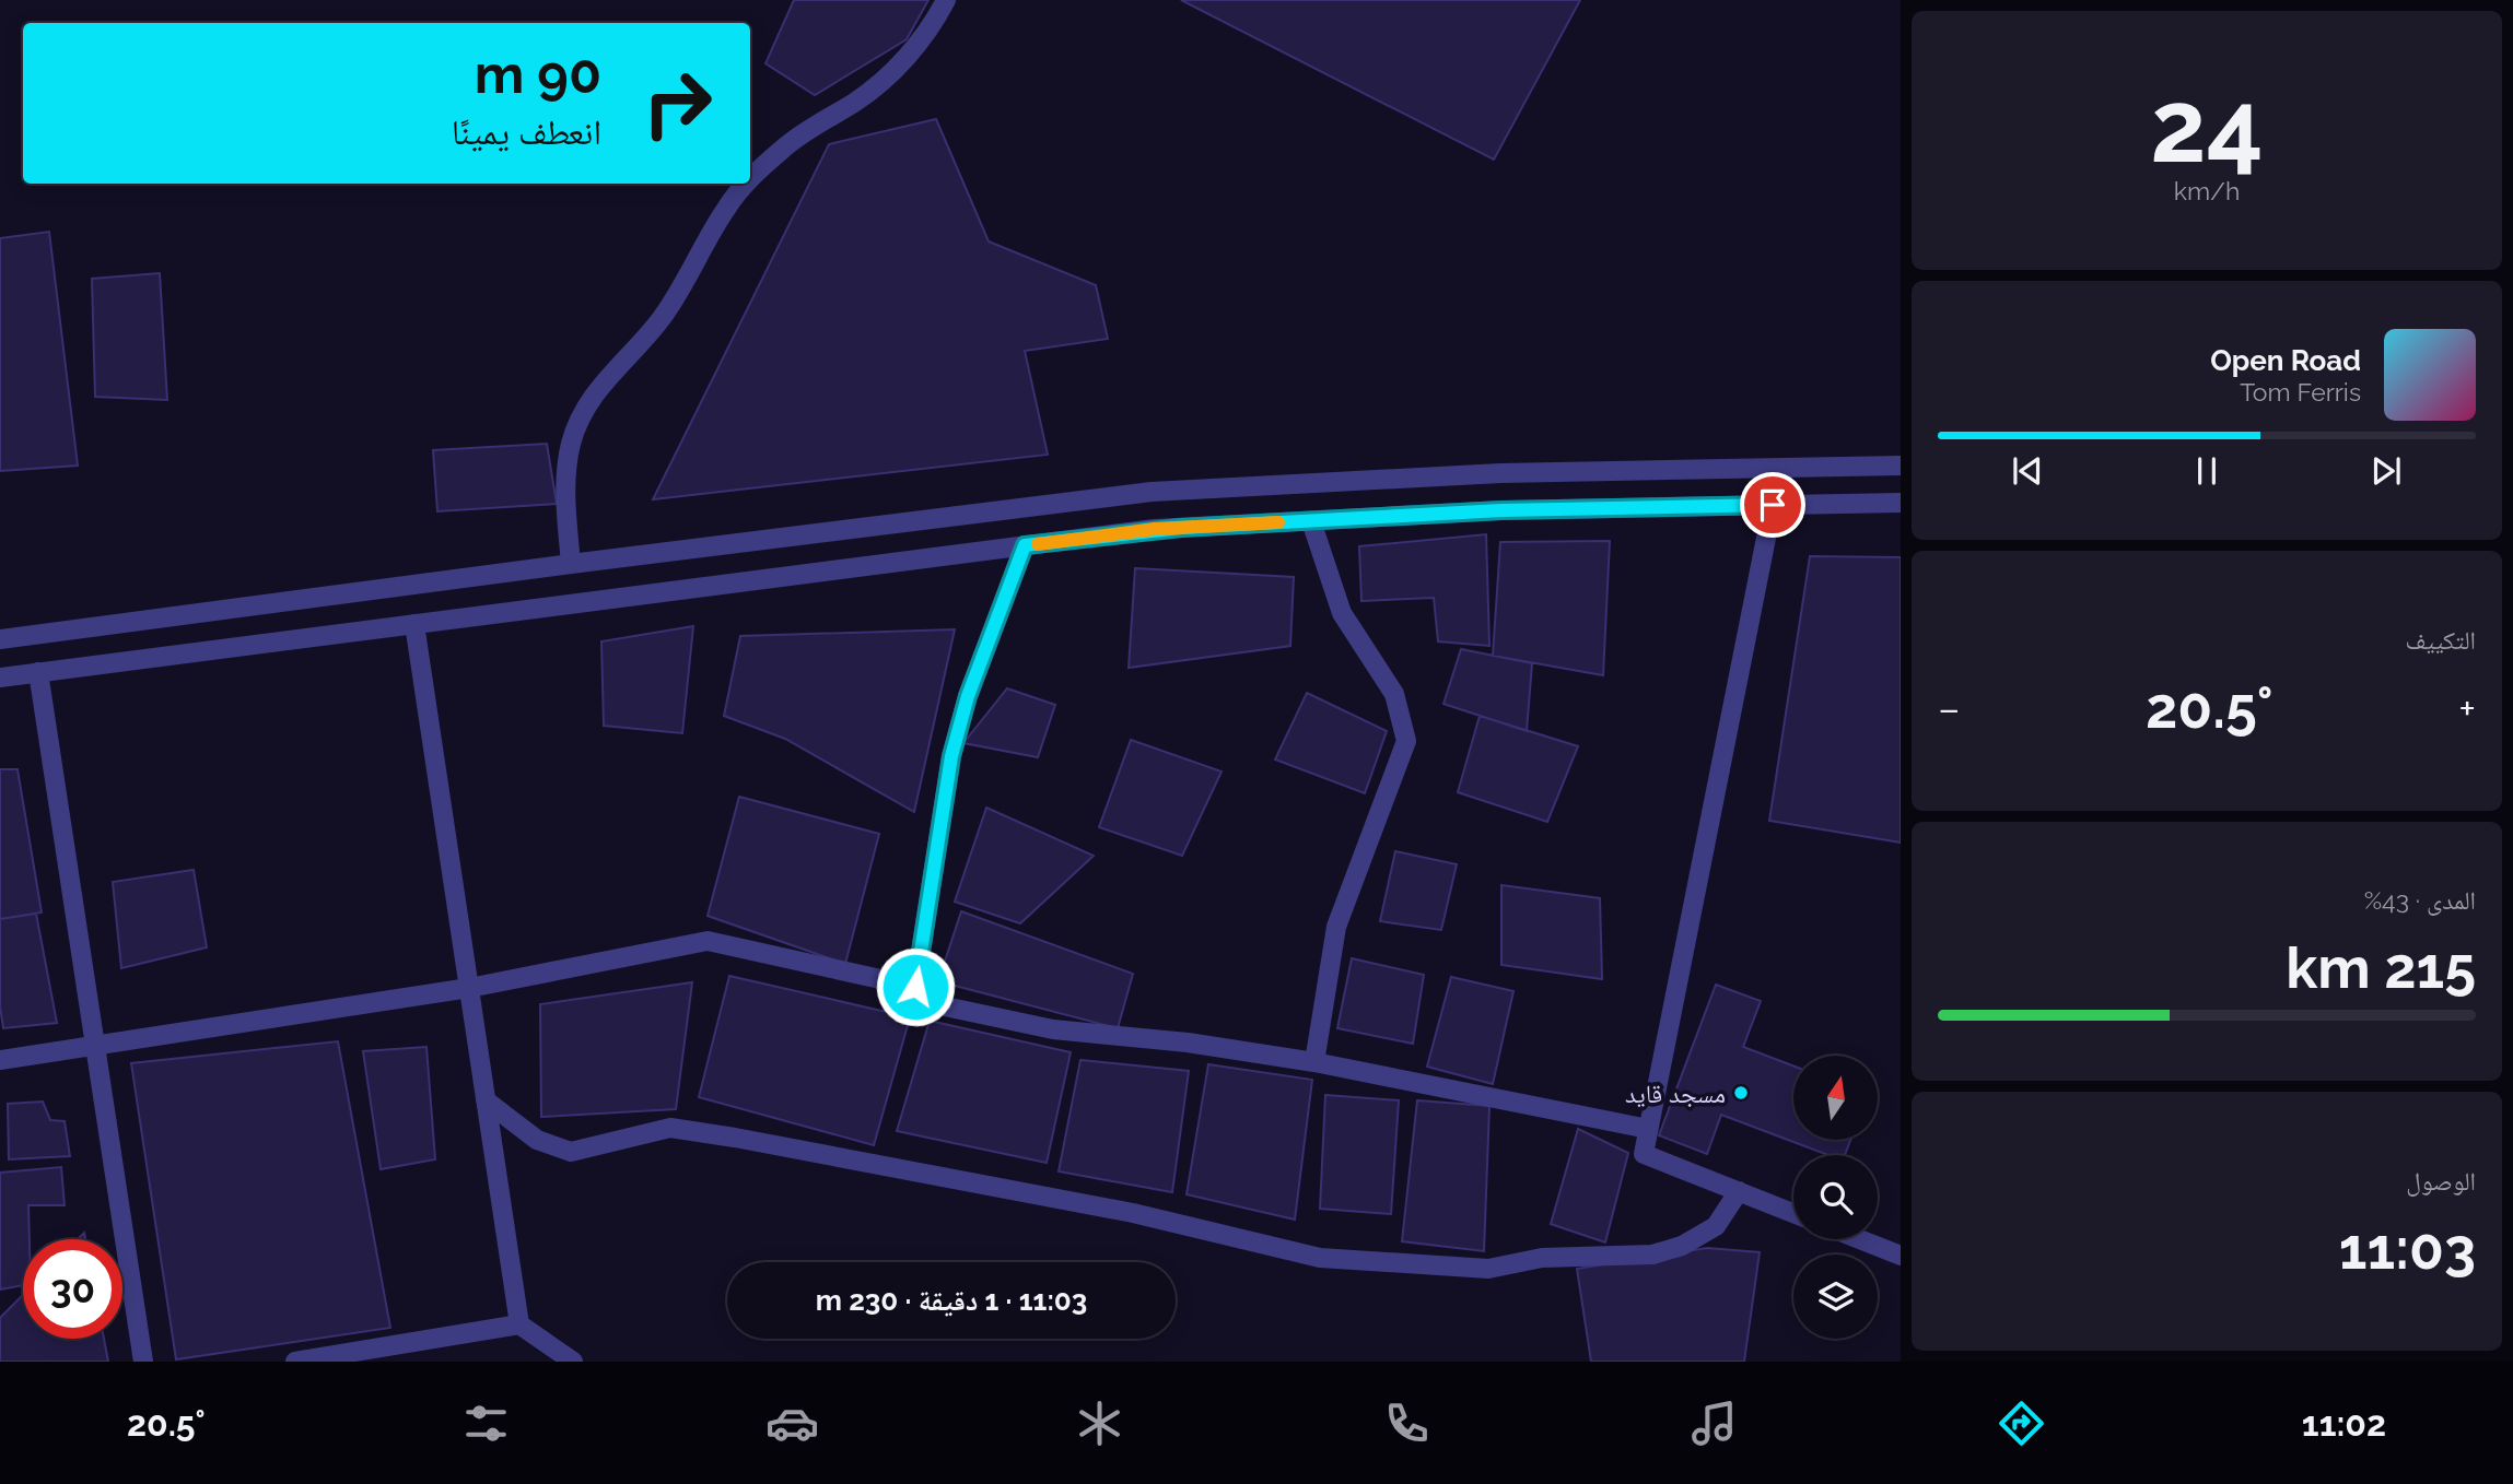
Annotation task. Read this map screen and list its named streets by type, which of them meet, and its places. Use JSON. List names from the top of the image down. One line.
{"places":["مسجد قايد"],"north":"top","page":{"tile":[["24","km/h"],"التكييف",["المدى · 43%","215 km"],["الوصول","11:03"]],"turn":["90 m","انعطف يمينًا"],"song":["Open Road","Tom Ferris"],"heat":["−","20.5°","+"],"limit":"30","trip":"11:03 · 1 دقيقة · 230 m","tabs":["11:02","20.5°"]}}
